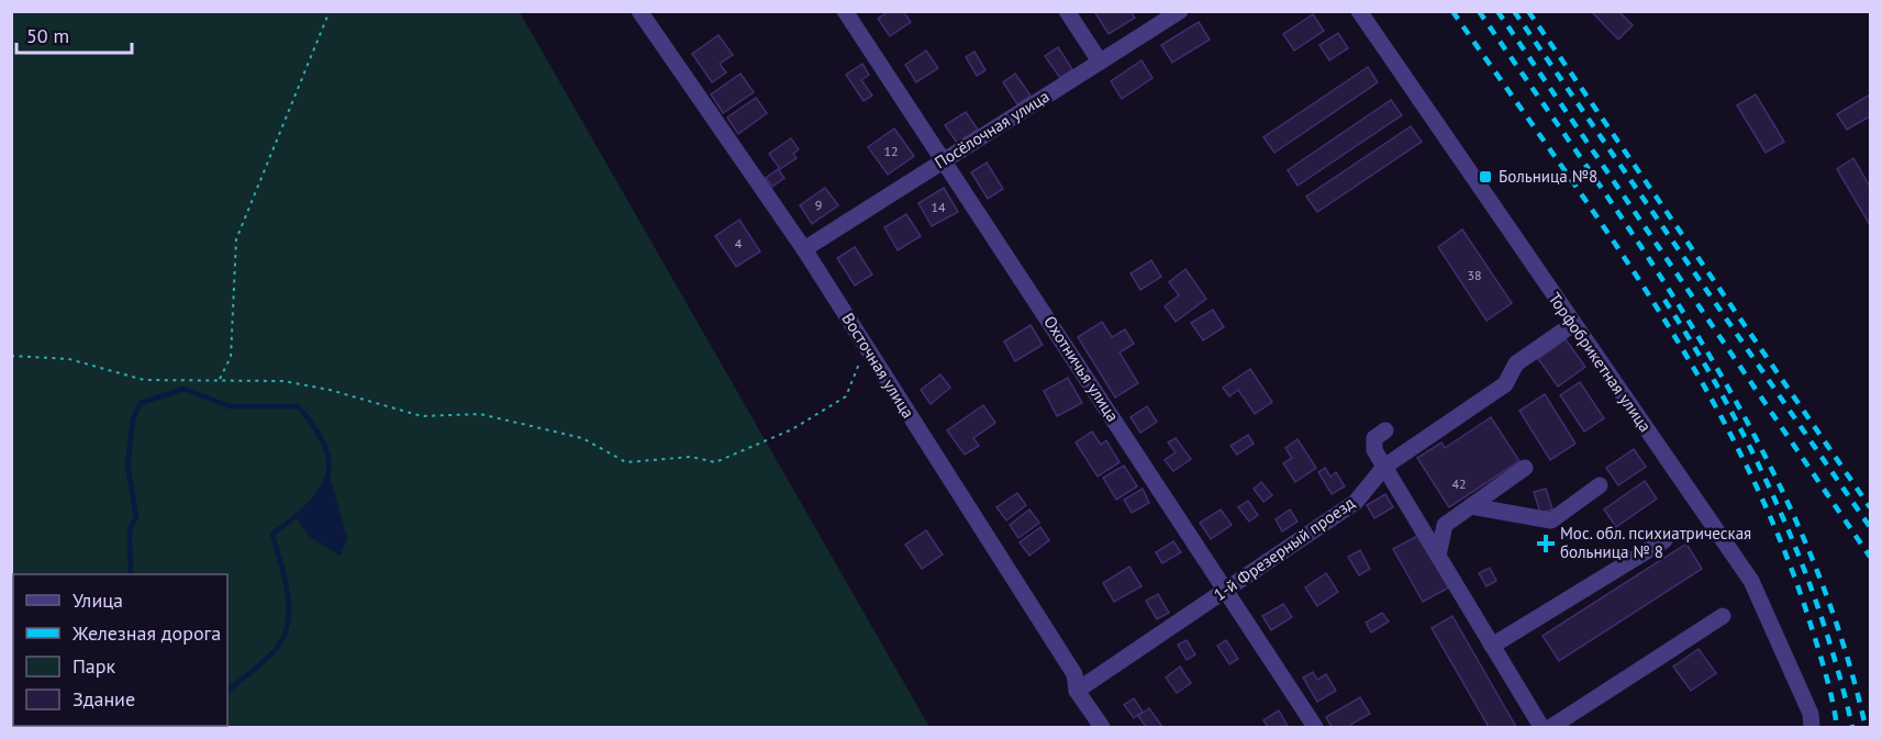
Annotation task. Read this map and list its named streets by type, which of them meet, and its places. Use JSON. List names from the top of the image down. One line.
{"streets":{"street":["Посёлочная улица","Торфобрикетная улица","Восточная улица","Охотничья улица","1-й Фрезерный проезд"]},"crossings":[["Посёлочная улица","Восточная улица"],["Посёлочная улица","Охотничья улица"],["Торфобрикетная улица","1-й Фрезерный проезд"],["Восточная улица","1-й Фрезерный проезд"],["Охотничья улица","1-й Фрезерный проезд"]],"places":{"transit":["Больница №8"],"health":["Мос. обл. психиатрическая больница № 8"]},"house_numbers":["12","9","14","4","38","42"],"legend":["Улица","Железная дорога","Парк","Здание"],"scale_bar":"50 m"}
